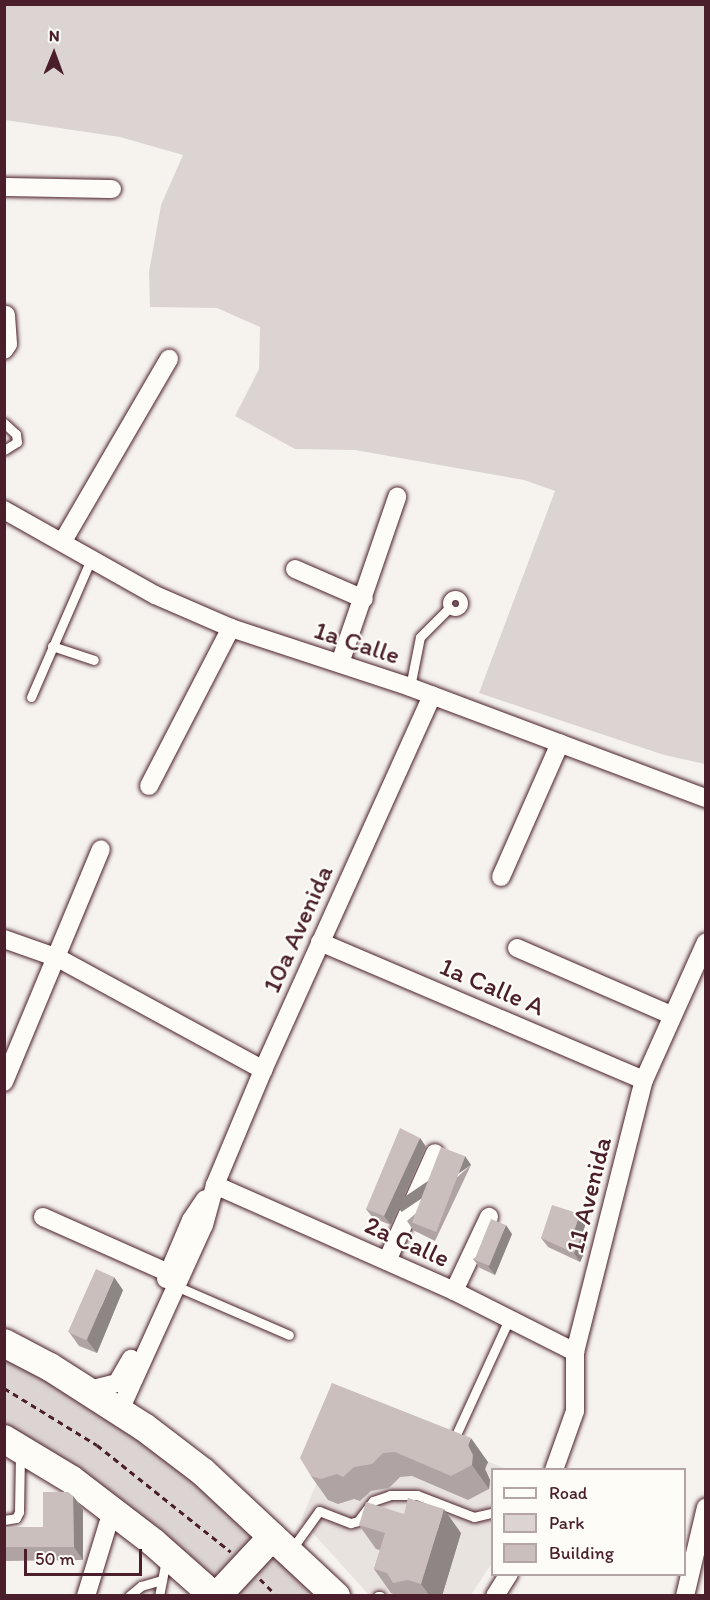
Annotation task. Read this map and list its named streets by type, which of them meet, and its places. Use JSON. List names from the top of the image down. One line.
{"streets":{"street":["1a Calle","10a Avenida","1a Calle A","11 Avenida","2a Calle"]},"crossings":[["1a Calle","10a Avenida"],["10a Avenida","1a Calle A"],["10a Avenida","2a Calle"],["1a Calle A","11 Avenida"],["11 Avenida","2a Calle"]],"legend":["Road","Park","Building"],"scale_bar":"50 m","north":"top"}
